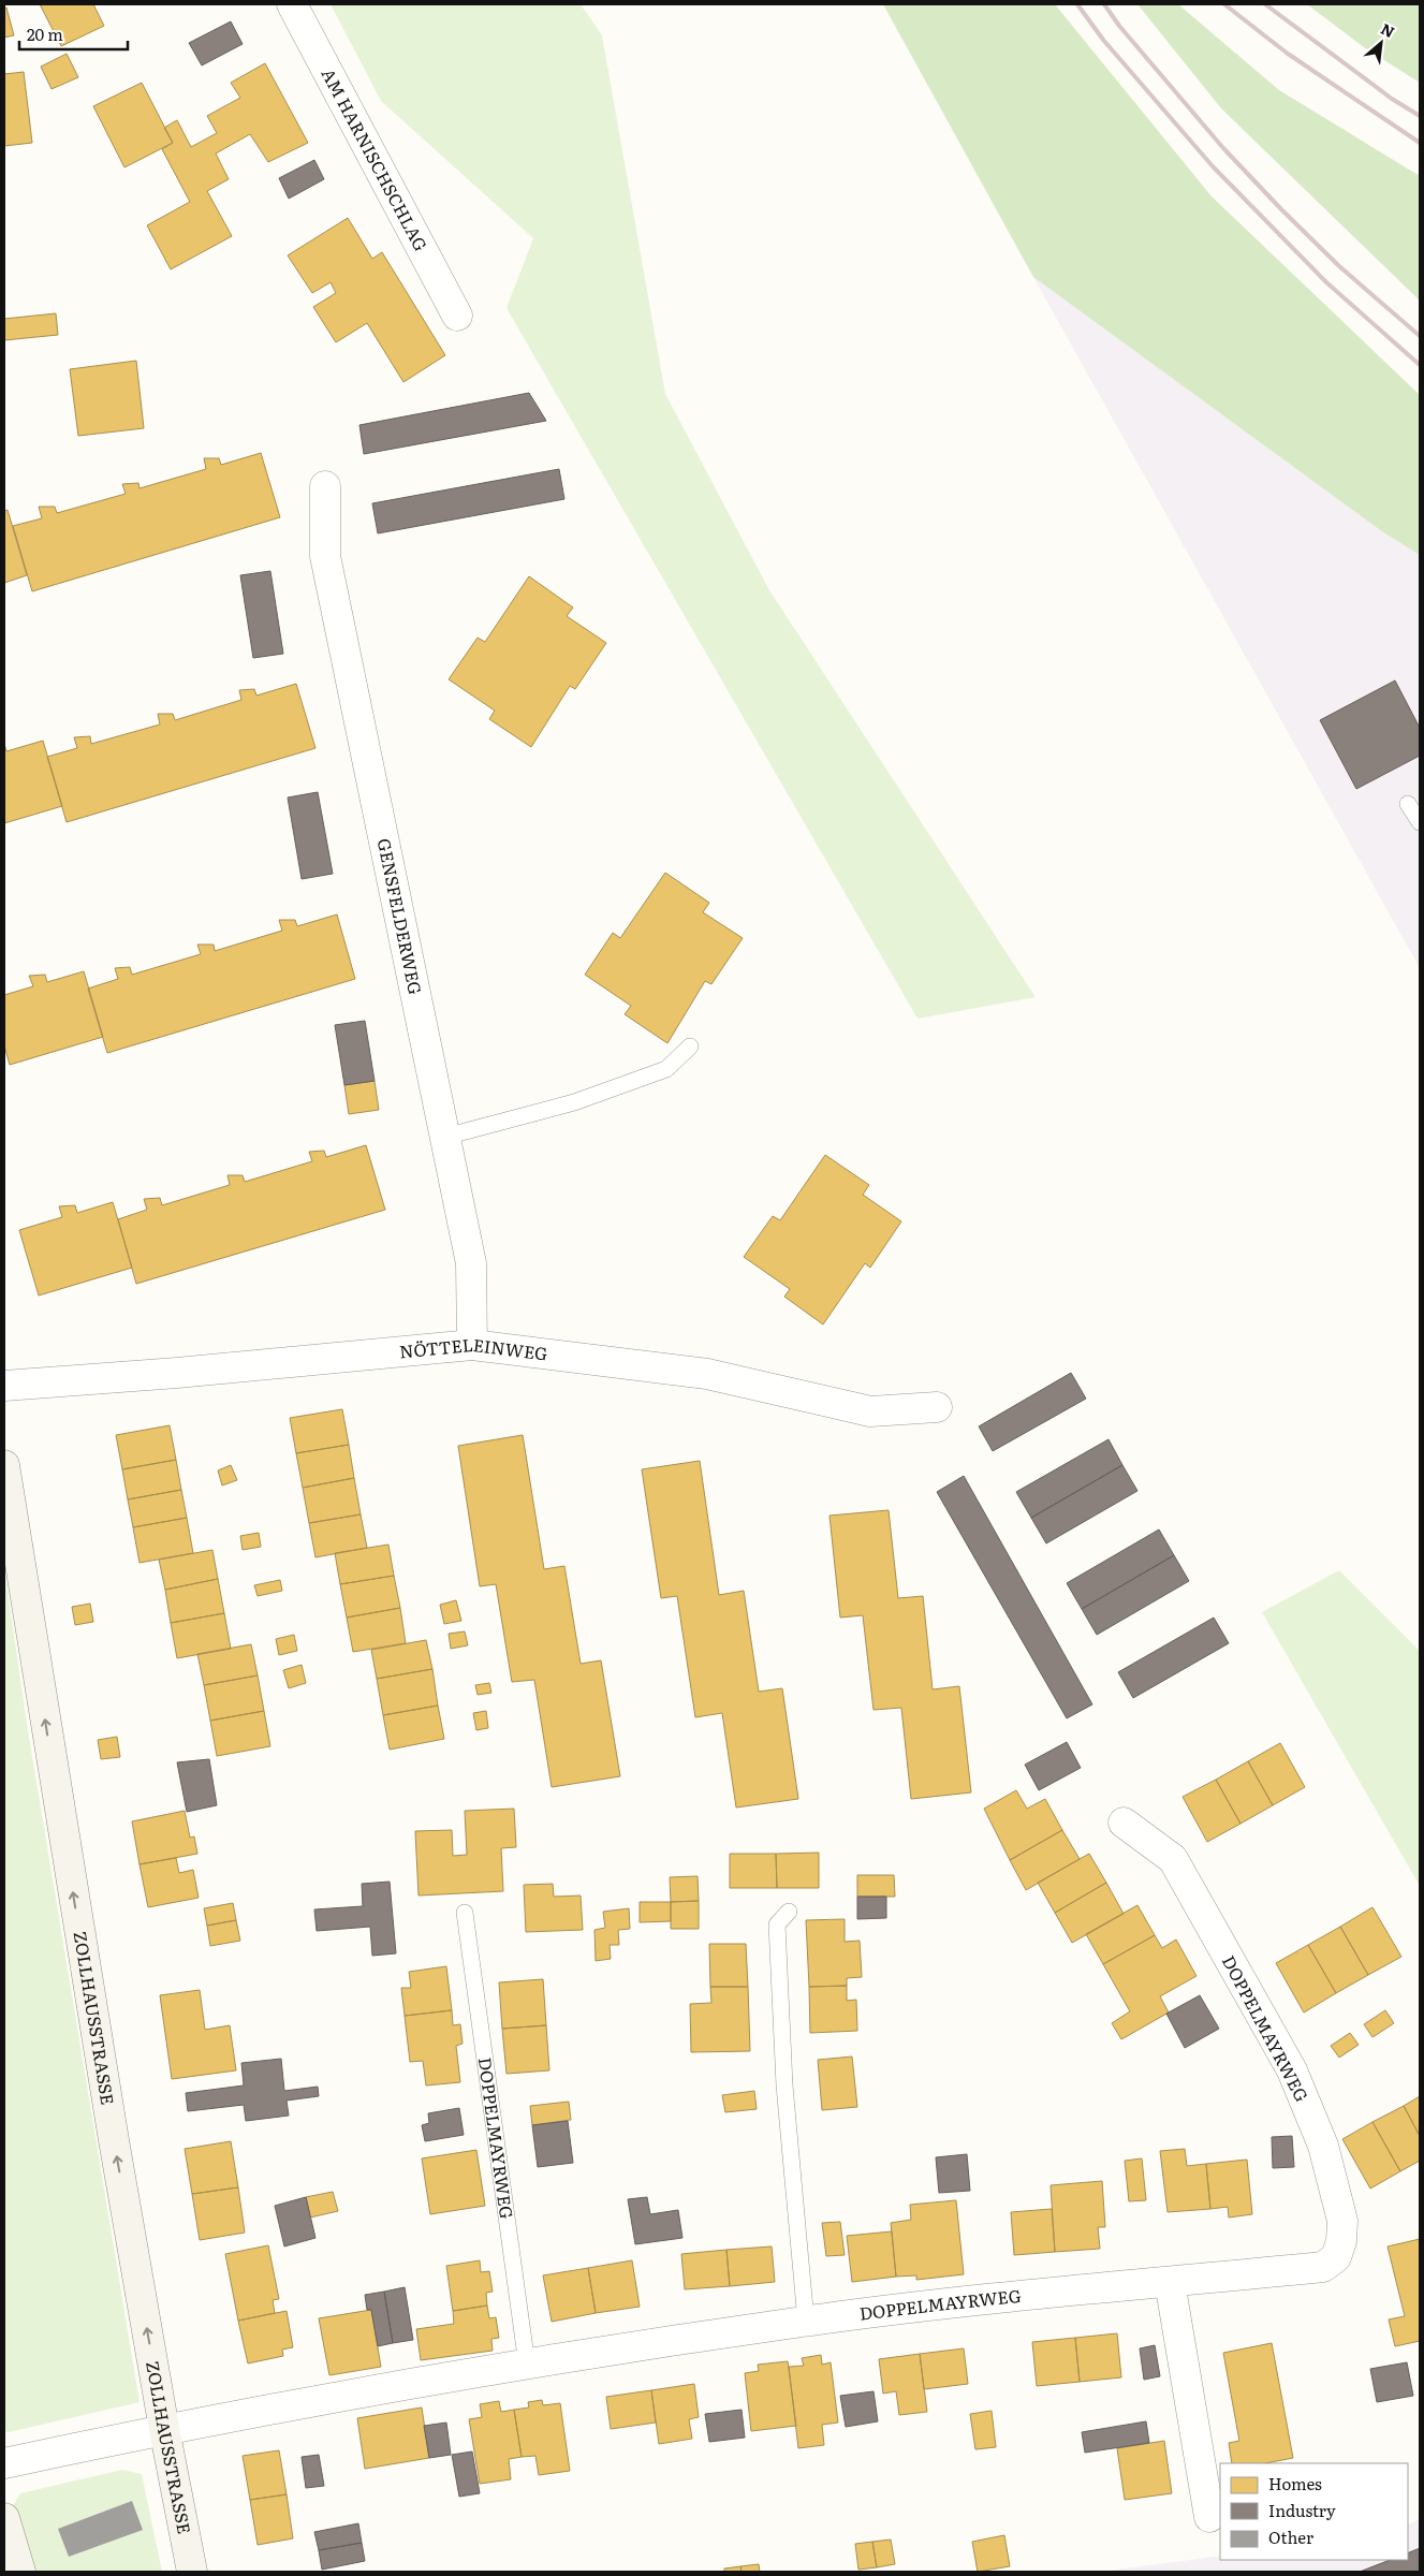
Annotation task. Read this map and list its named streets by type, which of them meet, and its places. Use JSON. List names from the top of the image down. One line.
{"streets":{"main road":["ZOLLHAUSSTRASSE"],"street":["AM HARNISCHSCHLAG","GENSFELDERWEG","NÖTTELEINWEG","DOPPELMAYRWEG"]},"crossings":[["GENSFELDERWEG","NÖTTELEINWEG"],["ZOLLHAUSSTRASSE","DOPPELMAYRWEG"]],"one_way":["ZOLLHAUSSTRASSE"],"legend":["Homes","Industry","Other"],"scale_bar":"20 m","north":"top right"}
